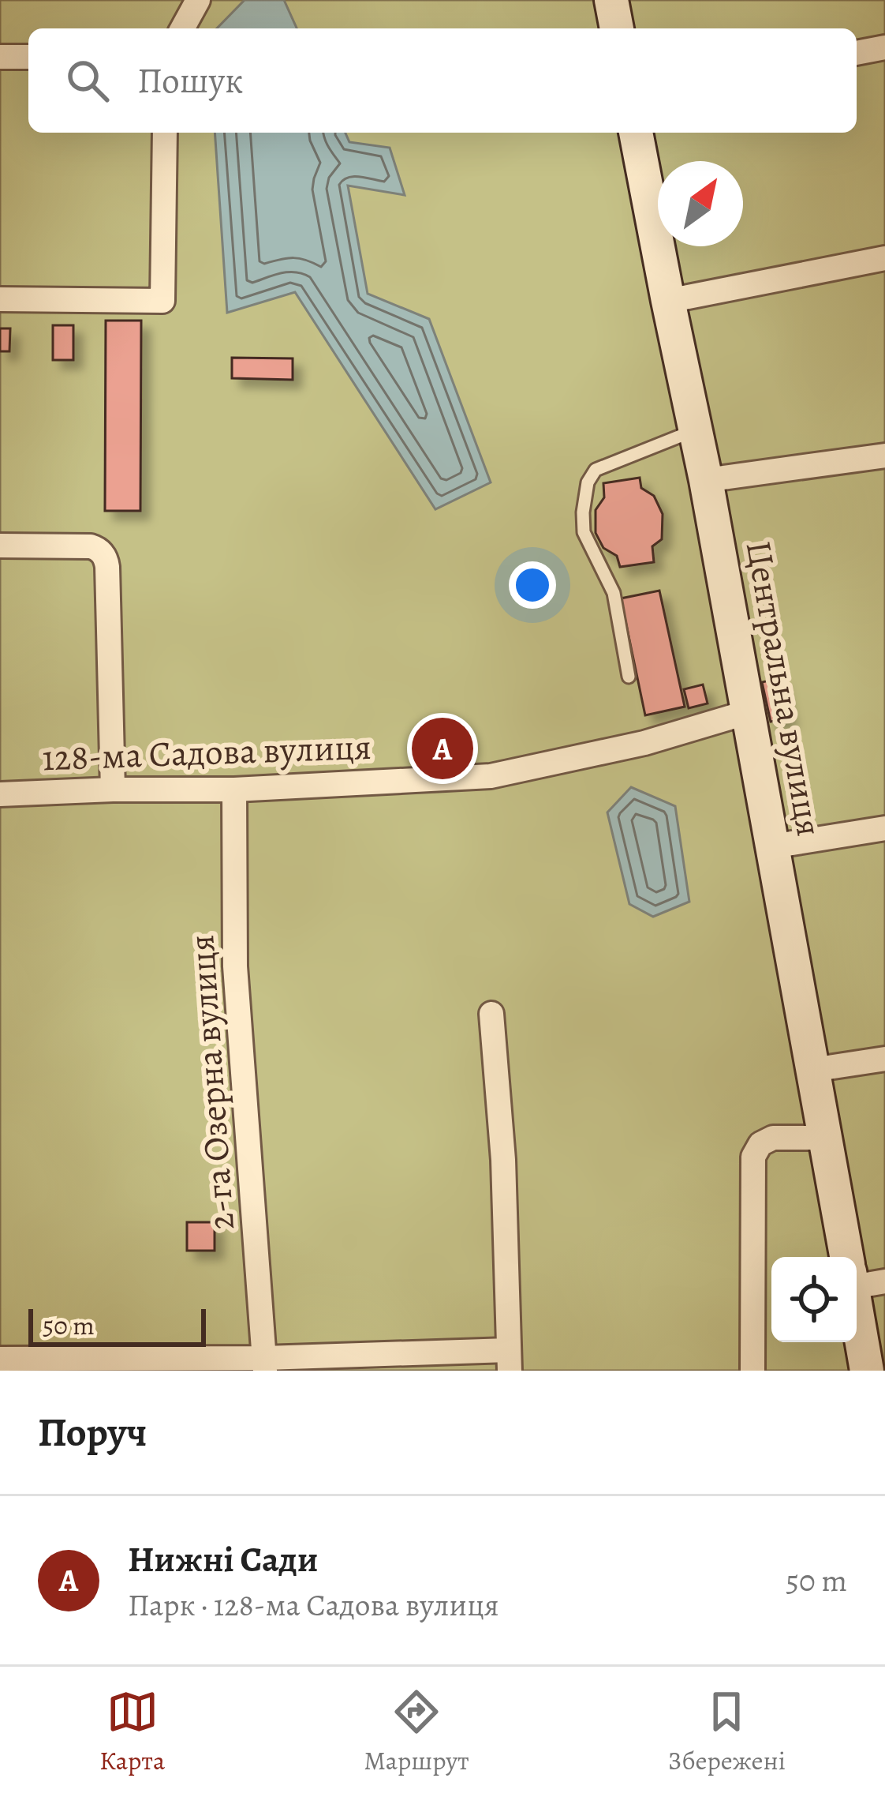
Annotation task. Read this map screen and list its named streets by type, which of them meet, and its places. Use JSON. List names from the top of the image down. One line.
{"streets":{"street":["Центральна вулиця","128-ма Садова вулиця","2-га Озерна вулиця"]},"crossings":[["Центральна вулиця","128-ма Садова вулиця"],["128-ма Садова вулиця","2-га Озерна вулиця"]],"scale_bar":"50 m","north":"top right","page":{"search":"Пошук","pins":"A","scale":"50 m","heading":"Поруч","list":[{"mark":"A","name":"Нижні Сади","note":"Парк · 128-ма Садова вулиця","value":"50 m"}],"nav":["Карта","Маршрут","Збережені"]}}
